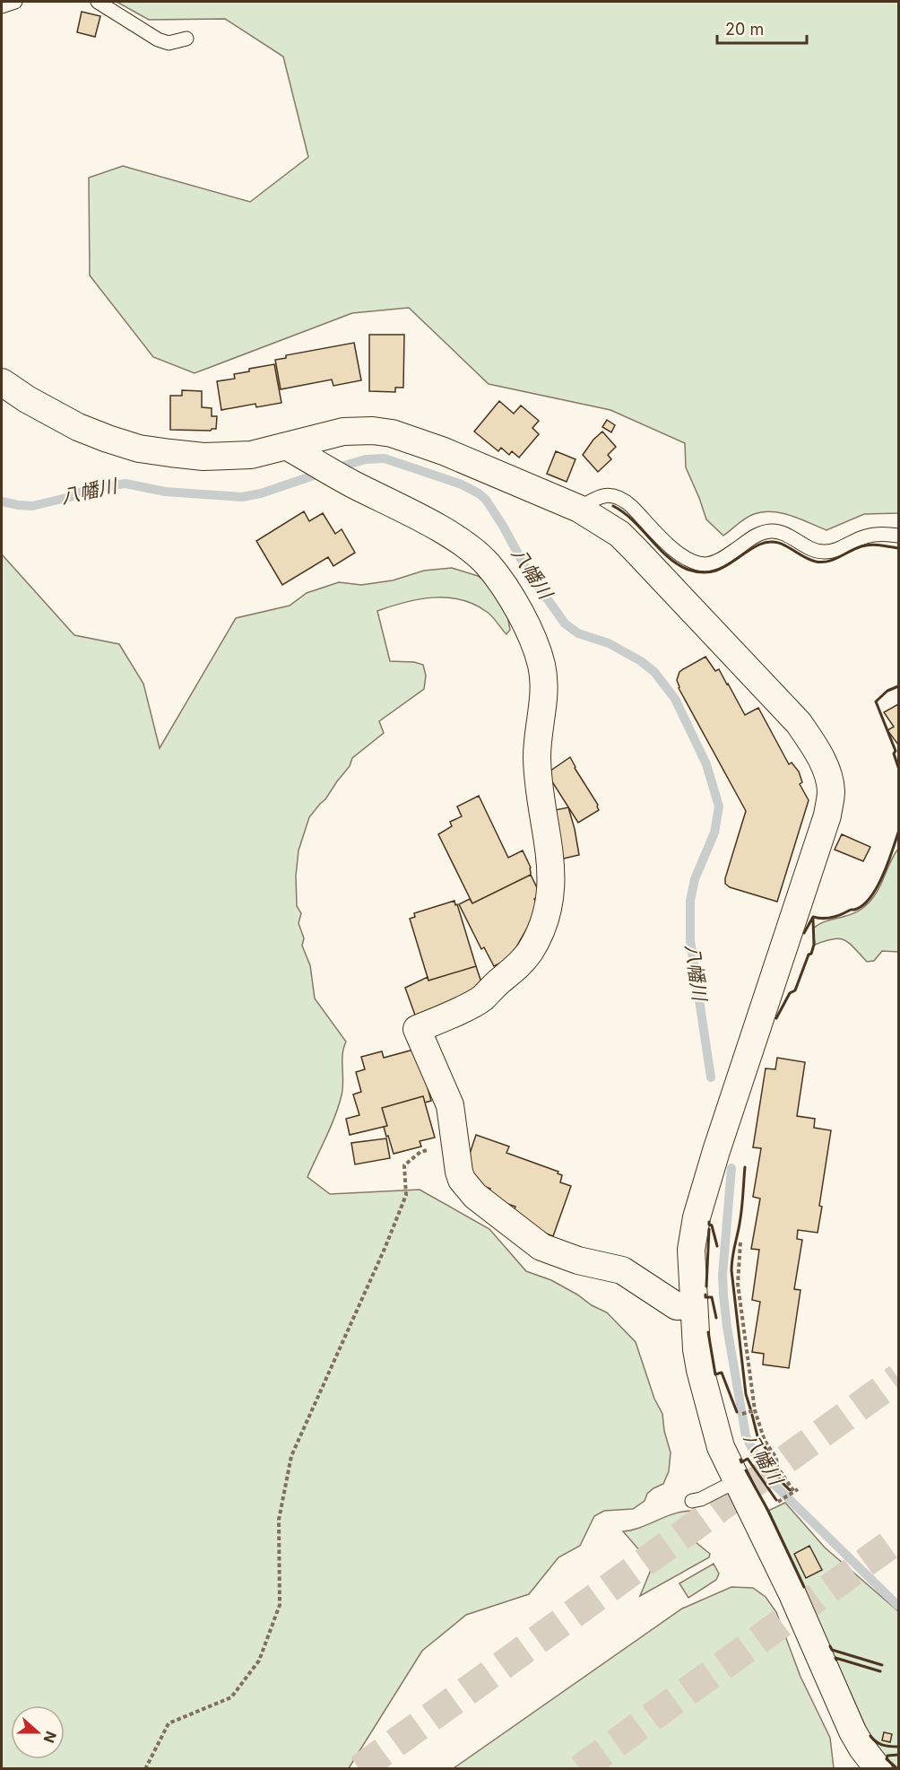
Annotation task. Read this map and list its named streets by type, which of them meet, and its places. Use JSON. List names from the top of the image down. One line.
{"water":["八幡川"],"scale_bar":"20 m","north":"right"}
